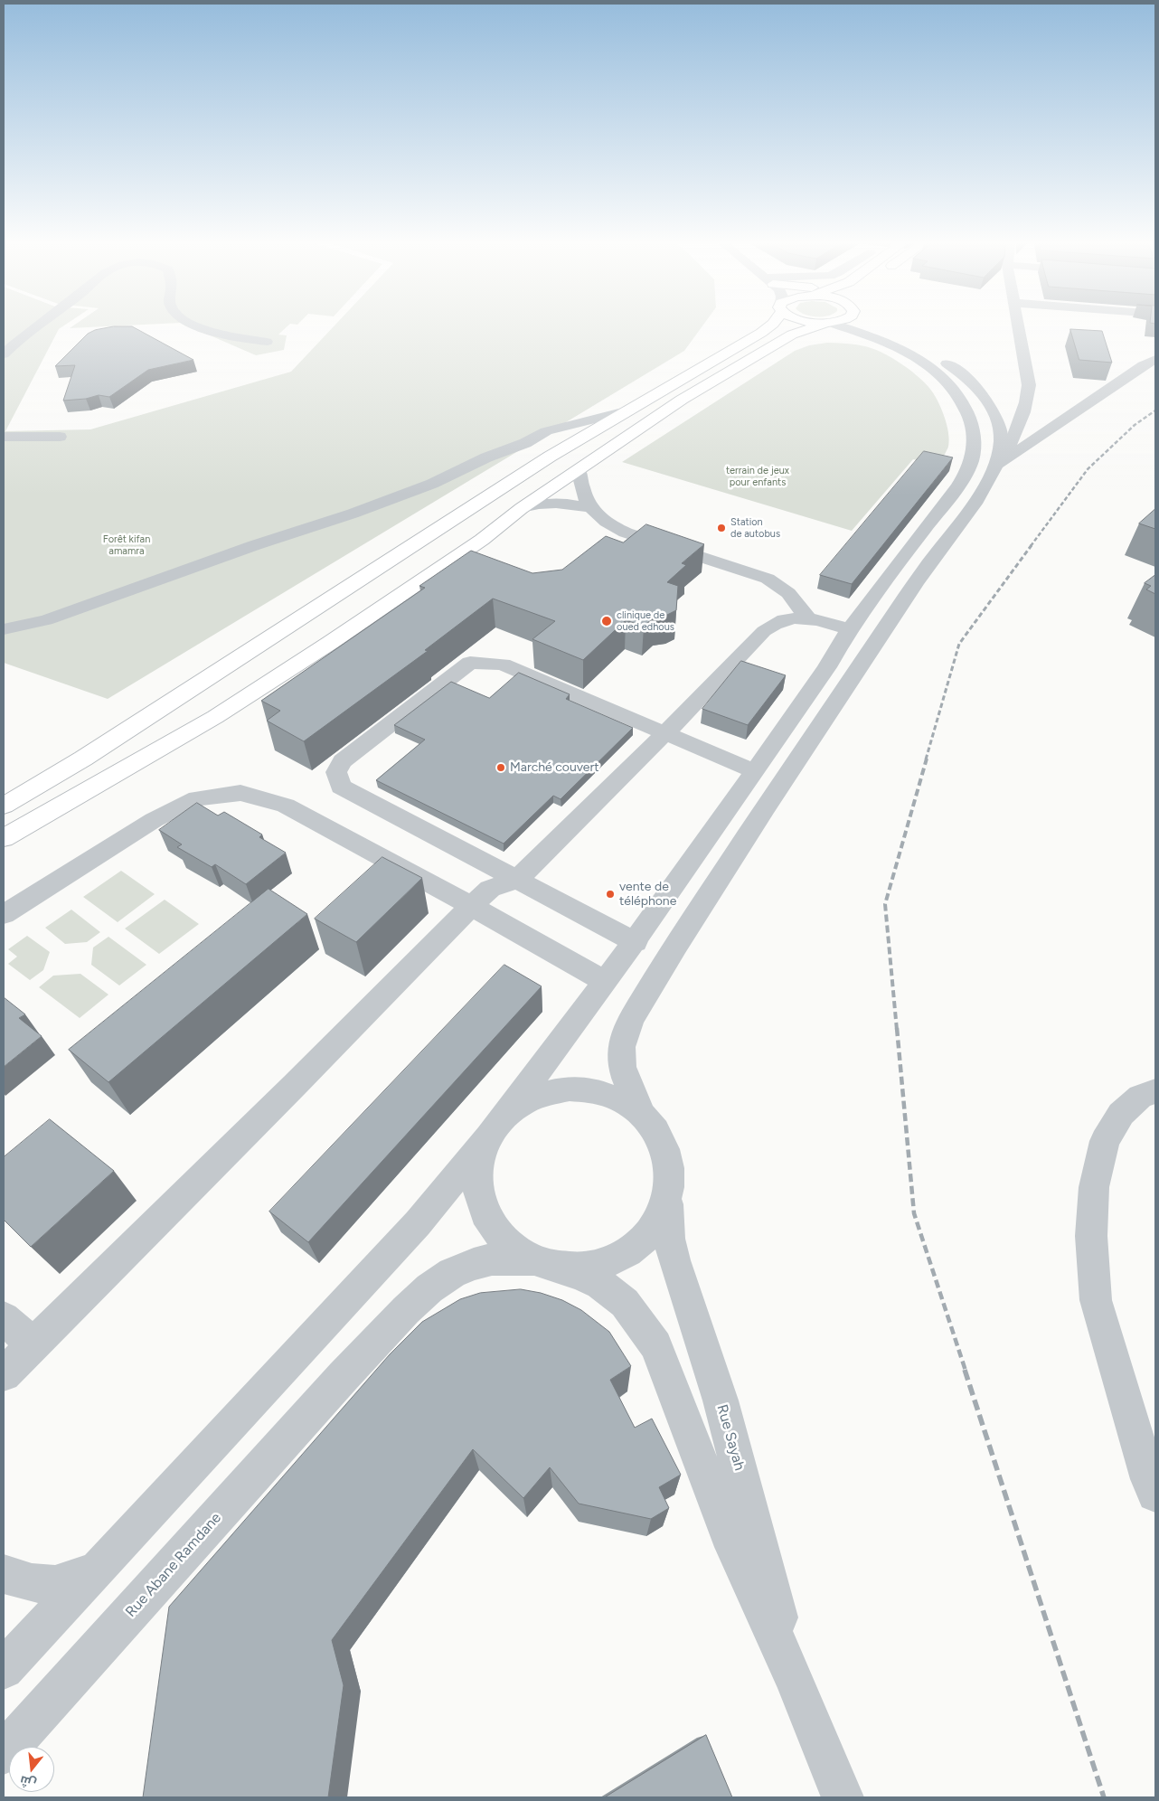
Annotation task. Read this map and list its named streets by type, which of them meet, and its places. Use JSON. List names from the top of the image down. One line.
{"streets":{"street":["Rue Sayah","Rue Abane Ramdane"]},"crossings":[["Rue Sayah","Rue Abane Ramdane"]],"parks":["terrain de jeux pour enfants","Forêt kifan amamra"],"places":["Station de autobus","clinique de oued edhous","Marché couvert","vente de téléphone"],"north":"bottom"}
